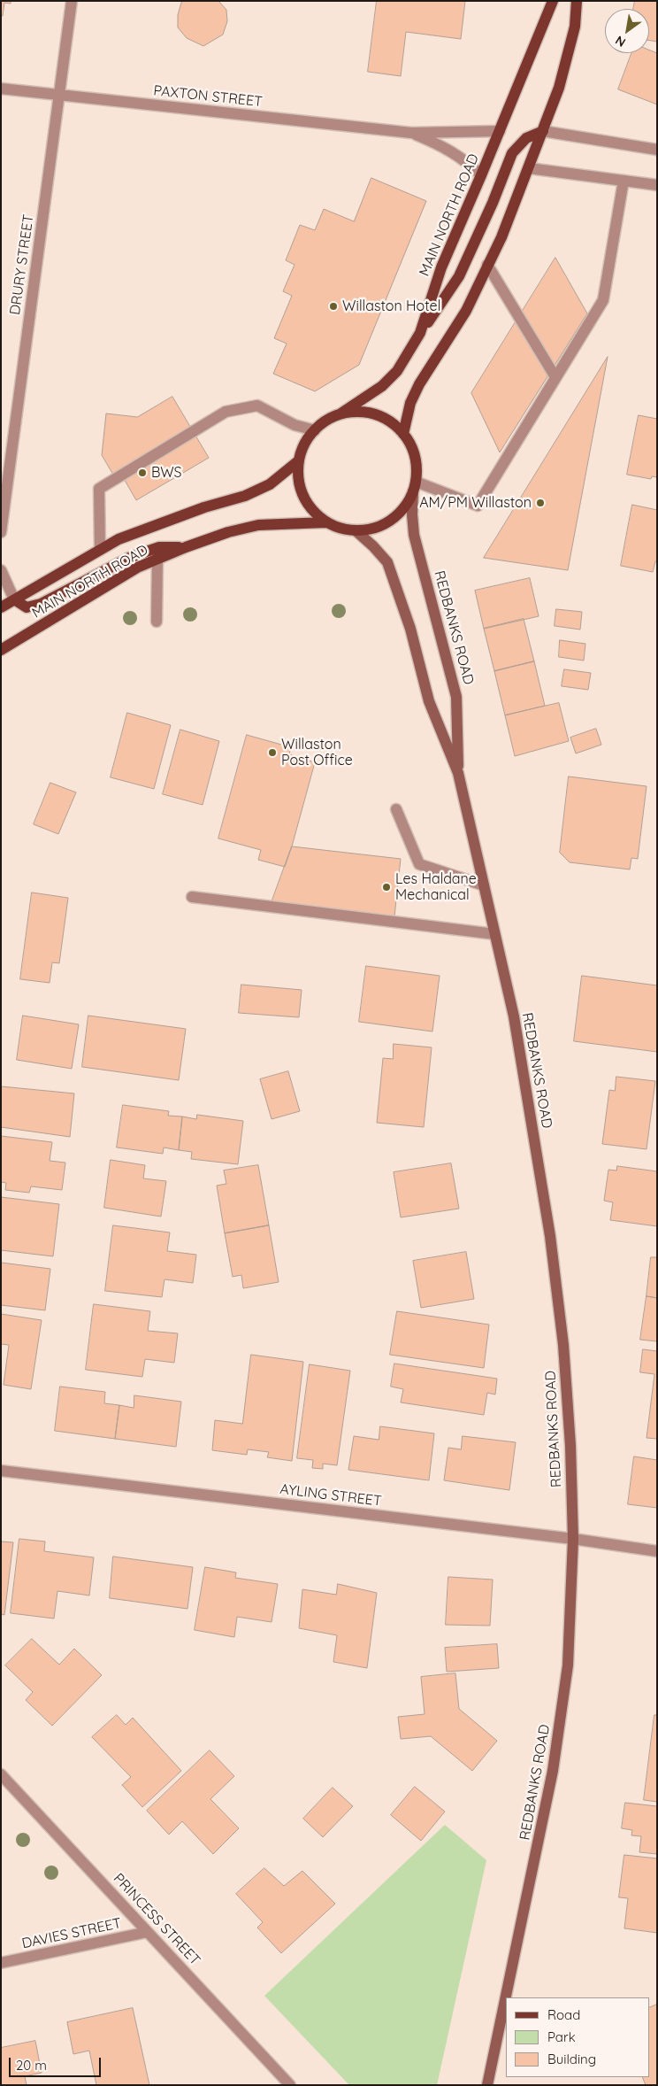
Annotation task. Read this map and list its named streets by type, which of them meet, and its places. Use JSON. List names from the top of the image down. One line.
{"streets":{"main road":["MAIN NORTH ROAD","REDBANKS ROAD"],"street":["PAXTON STREET","DRURY STREET","AYLING STREET","PRINCESS STREET","DAVIES STREET"]},"crossings":[["PAXTON STREET","MAIN NORTH ROAD"],["PAXTON STREET","DRURY STREET"],["MAIN NORTH ROAD","REDBANKS ROAD"],["REDBANKS ROAD","AYLING STREET"],["PRINCESS STREET","DAVIES STREET"]],"places":["Willaston Hotel","BWS","AM/PM Willaston","Willaston Post Office","Les Haldane Mechanical"],"legend":["Road","Park","Building"],"scale_bar":"20 m","north":"bottom left"}
